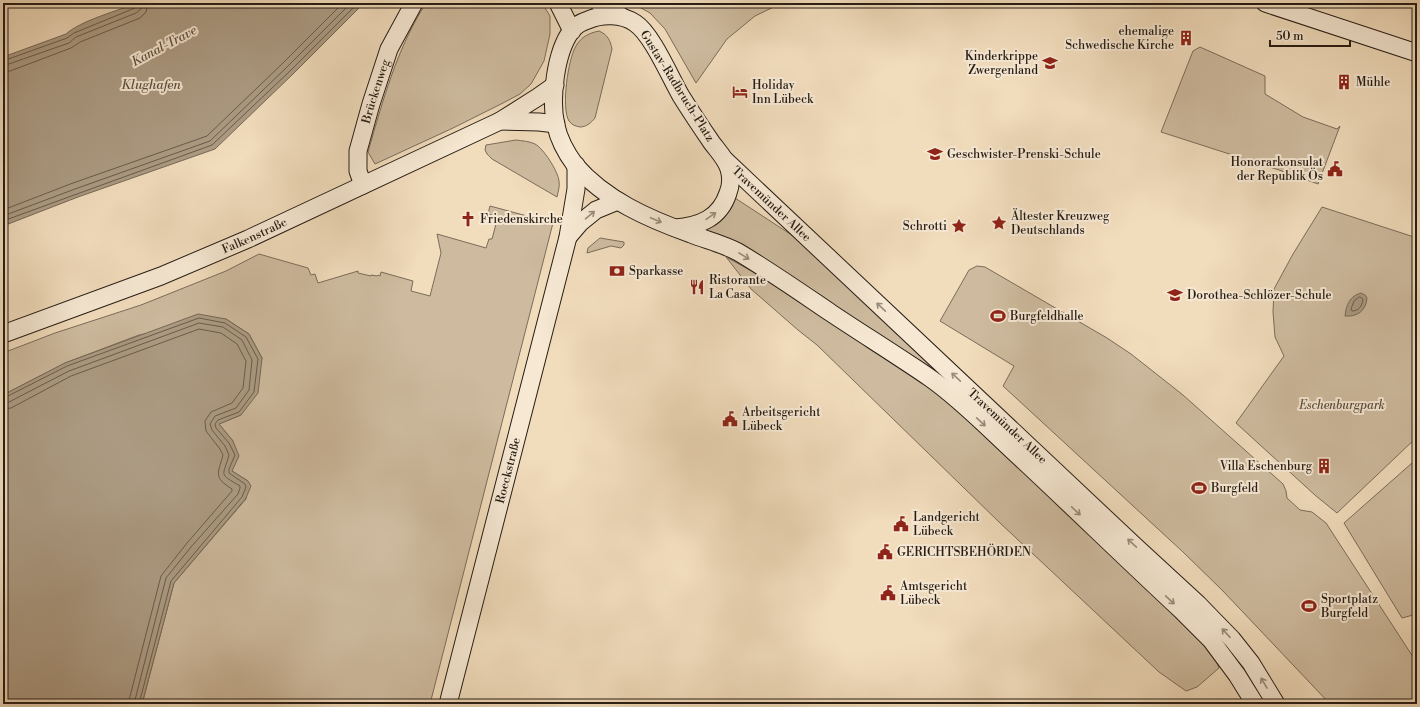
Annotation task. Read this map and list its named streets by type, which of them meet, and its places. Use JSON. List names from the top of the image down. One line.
{"streets":{"main road":["Gustav-Radbruch-Platz","Brückenweg","Travemünder Allee","Falkenstraße","Roeckstraße"]},"crossings":[["Gustav-Radbruch-Platz","Travemünder Allee"],["Gustav-Radbruch-Platz","Falkenstraße"],["Gustav-Radbruch-Platz","Roeckstraße"],["Brückenweg","Falkenstraße"]],"water":["Kanal-Trave","Klughafen"],"parks":["Eschenburgpark"],"places":{"building":["ehemalige Schwedische Kirche","Mühle","Villa Eschenburg"],"school or university":["Kinderkrippe Zwergenland","Geschwister-Prenski-Schule","Dorothea-Schlözer-Schule"],"hotel":["Holiday Inn Lübeck"],"public building":["Honorarkonsulat der Republik Ös","Arbeitsgericht Lübeck","Landgericht Lübeck","GERICHTSBEHÖRDEN","Amtsgericht Lübeck"],"church":["Friedenskirche"],"place":["Ältester Kreuzweg Deutschlands","Schrotti"],"bank":["Sparkasse"],"restaurant":["Ristorante La Casa"],"sports":["Burgfeldhalle","Burgfeld","Sportplatz Burgfeld"]},"scale_bar":"50 m"}
